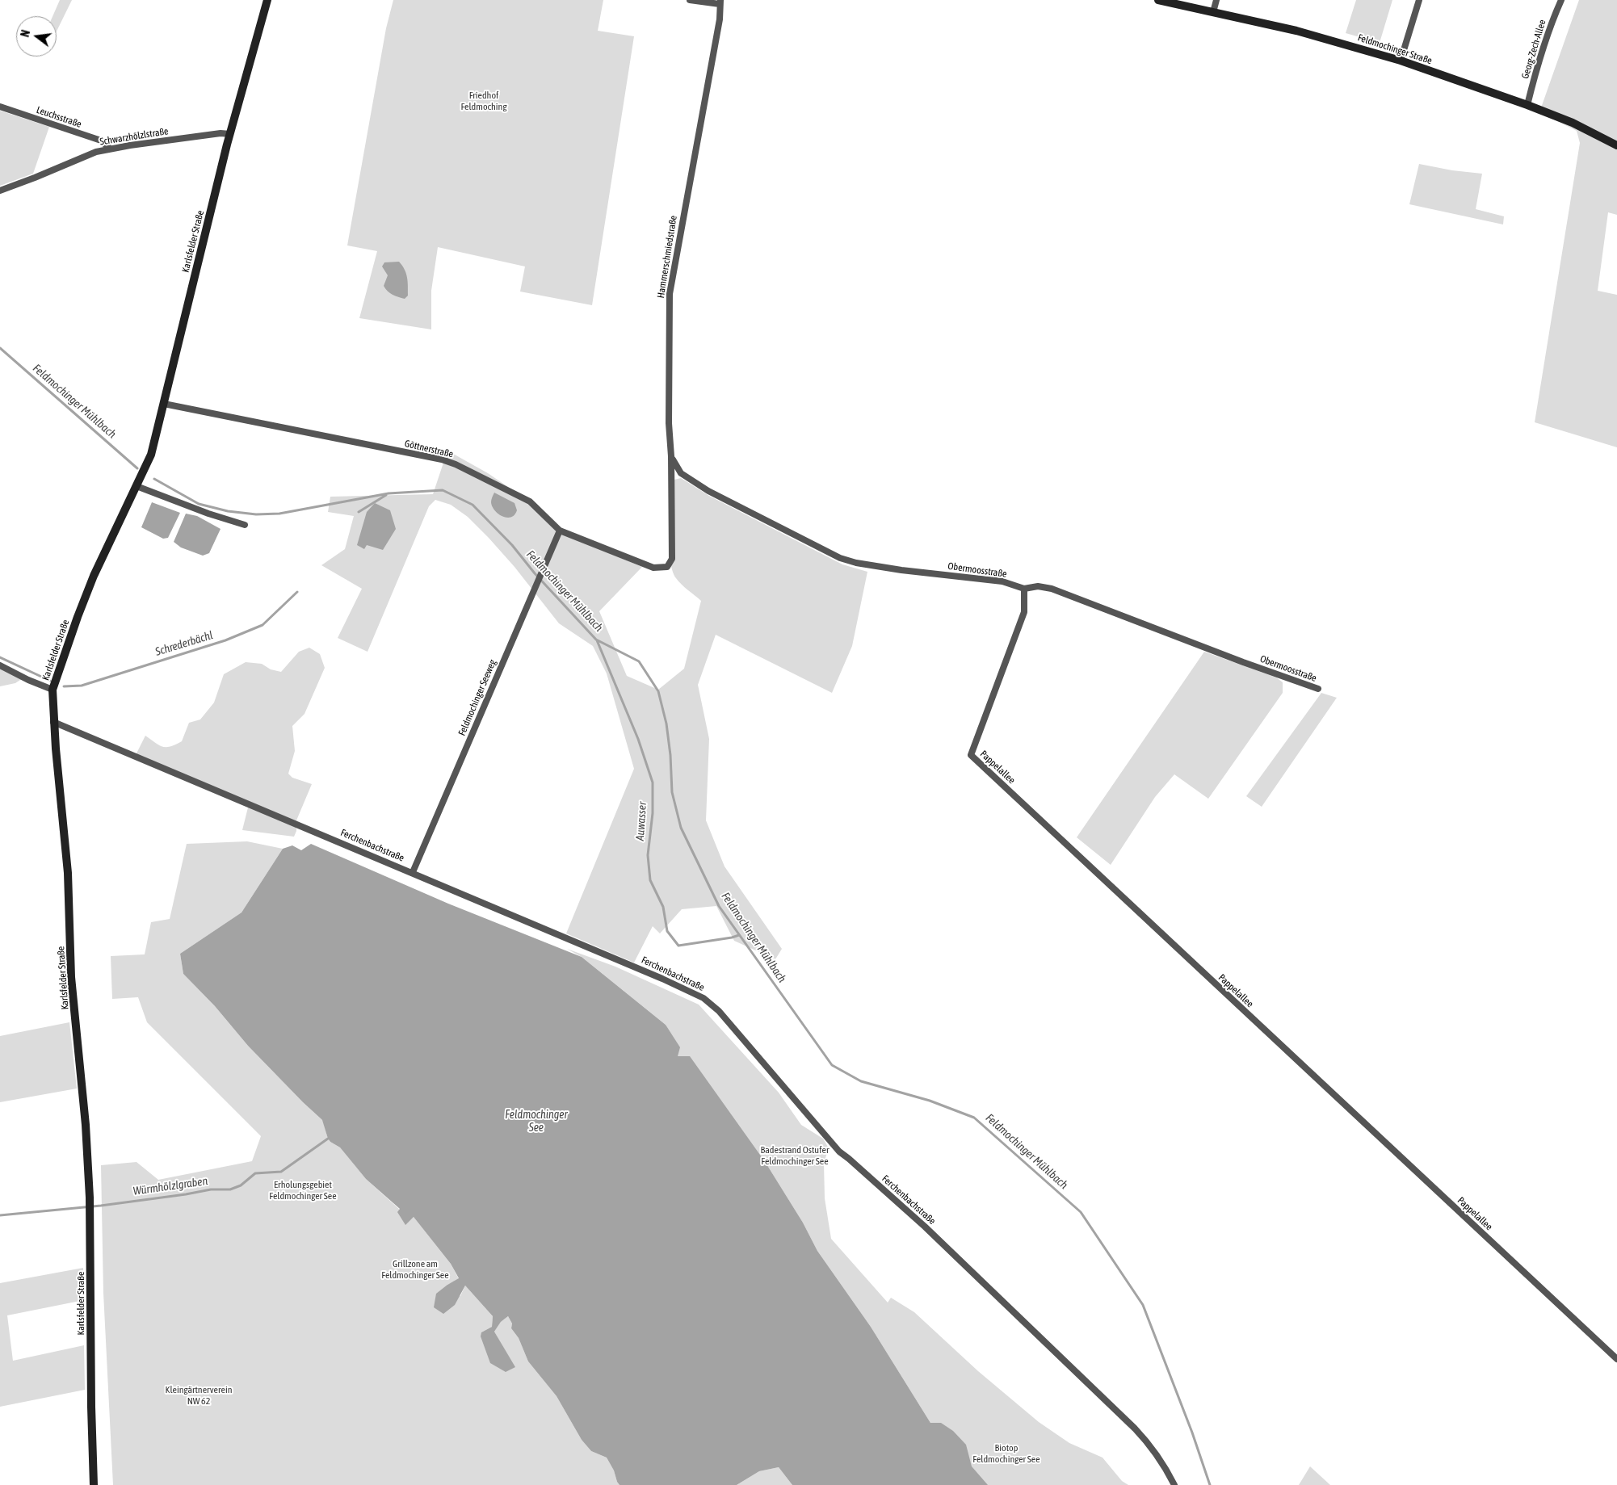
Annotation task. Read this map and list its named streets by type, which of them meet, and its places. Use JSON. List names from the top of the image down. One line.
{"streets":{"street":["Feldmochinger Straße","Georg-Zech-Allee","Leuchsstraße","Schwarzhölzlstraße","Karlsfelder Straße","Hammerschmiedstraße","Göttnerstraße","Obermoosstraße","Feldmochinger Seeweg","Pappelallee","Ferchenbachstraße"]},"crossings":[["Feldmochinger Straße","Georg-Zech-Allee"],["Leuchsstraße","Schwarzhölzlstraße"],["Schwarzhölzlstraße","Karlsfelder Straße"],["Karlsfelder Straße","Göttnerstraße"],["Karlsfelder Straße","Ferchenbachstraße"],["Hammerschmiedstraße","Göttnerstraße"],["Hammerschmiedstraße","Obermoosstraße"],["Göttnerstraße","Feldmochinger Seeweg"],["Obermoosstraße","Pappelallee"],["Feldmochinger Seeweg","Ferchenbachstraße"]],"water":["Feldmochinger Mühlbach","Schrederbächl","Auwasser","Feldmochinger See","Würmhölzlgraben"],"parks":["Friedhof Feldmoching","Badestrand Ostufer Feldmochinger See","Erholungsgebiet Feldmochinger See","Grillzone am Feldmochinger See","Kleingärtnerverein NW 62","Biotop Feldmochinger See"],"north":"left"}
